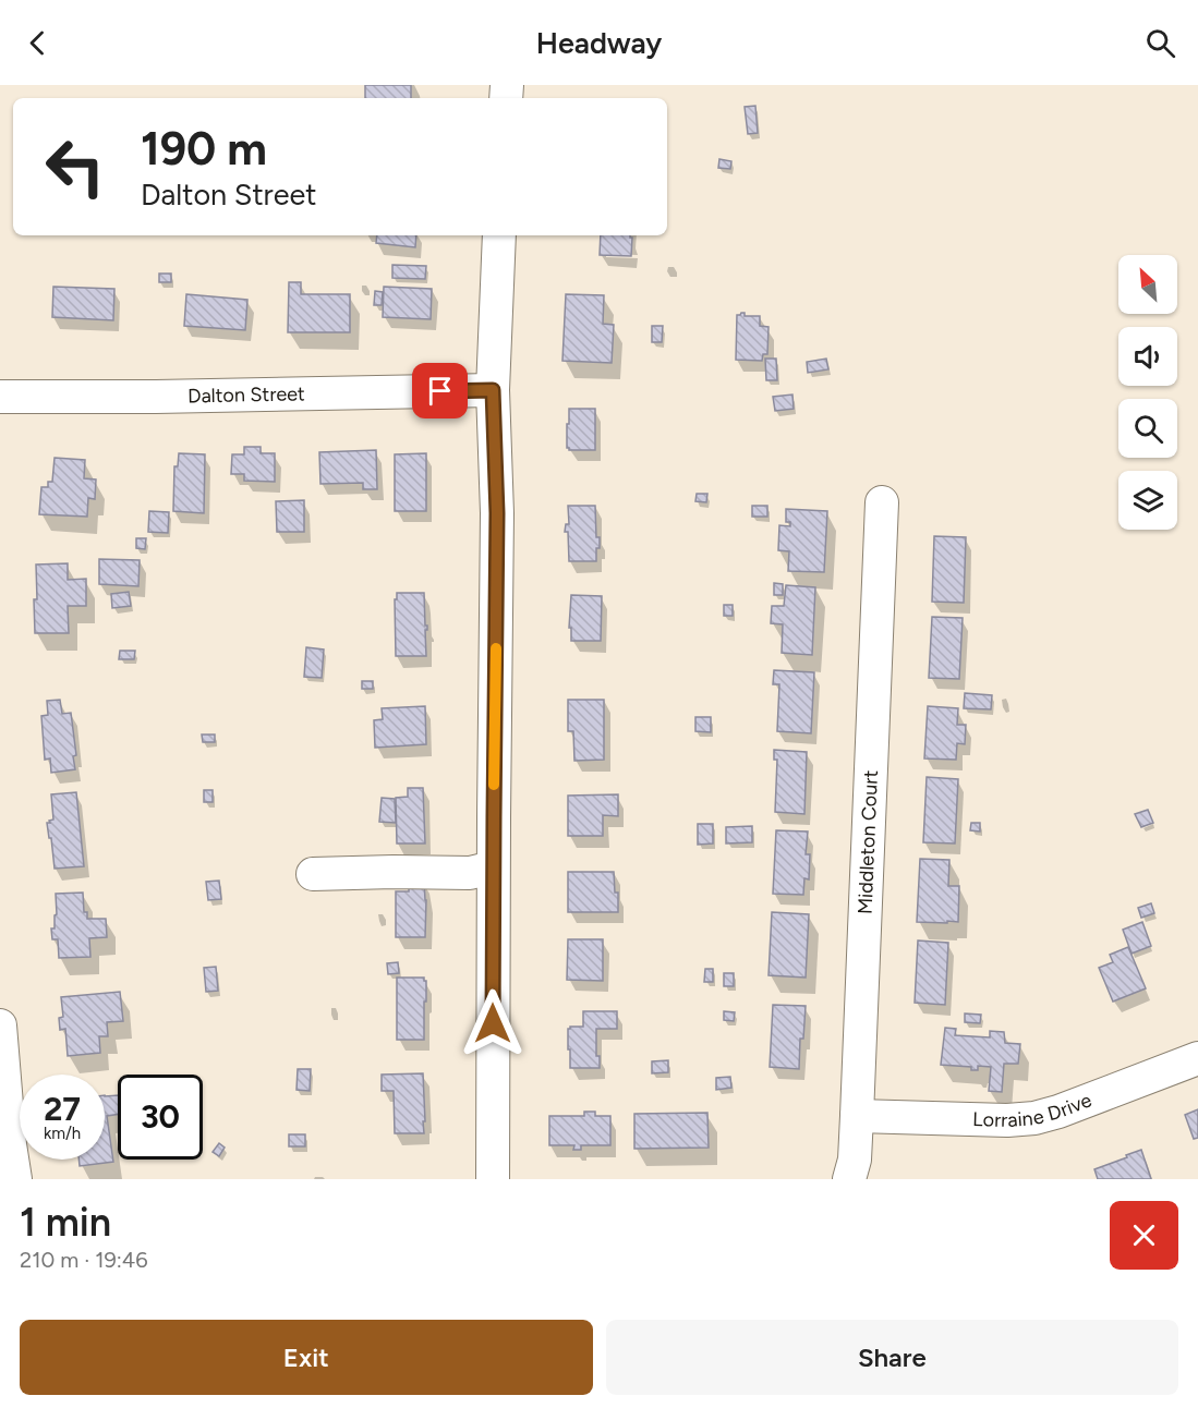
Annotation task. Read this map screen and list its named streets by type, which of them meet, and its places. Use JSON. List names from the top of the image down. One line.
{"streets":{"street":["Dalton Street","Middleton Court","Lorraine Drive"]},"crossings":[["Middleton Court","Lorraine Drive"]],"north":"top left","page":{"header":"Headway","turn":["190 m","Dalton Street"],"speed":"27 km/h","limit":"30","heading":["1 min","210 m · 19:46"],"buttons":["Exit","Share"]}}
